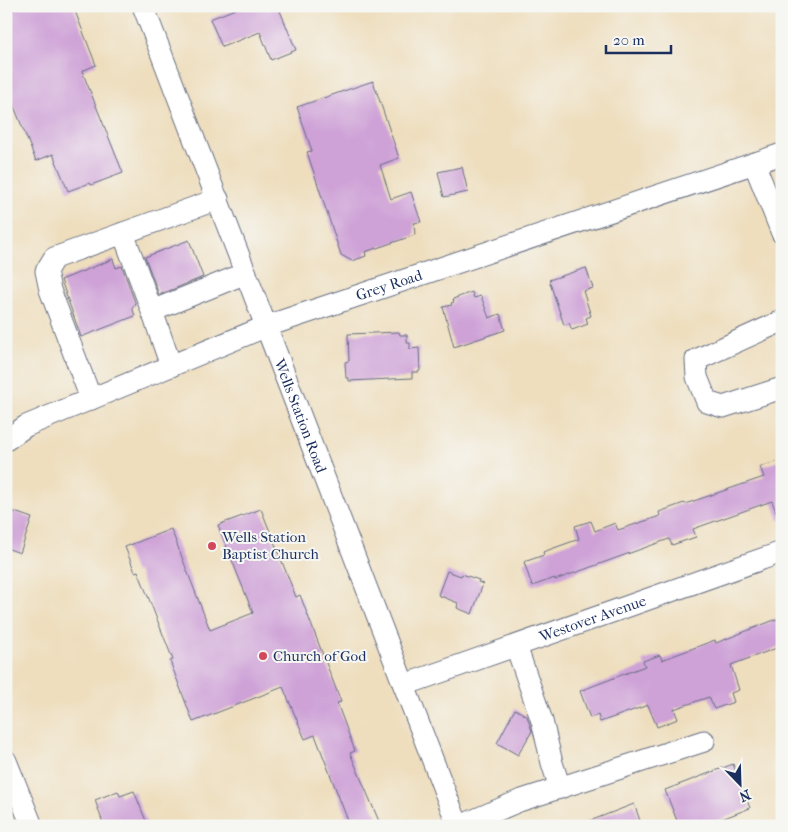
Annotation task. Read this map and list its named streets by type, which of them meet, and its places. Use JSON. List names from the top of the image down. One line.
{"streets":{"street":["Grey Road","Wells Station Road","Westover Avenue"]},"crossings":[["Grey Road","Wells Station Road"],["Wells Station Road","Westover Avenue"]],"places":["Wells Station Baptist Church","Church of God"],"scale_bar":"20 m","north":"bottom right"}
